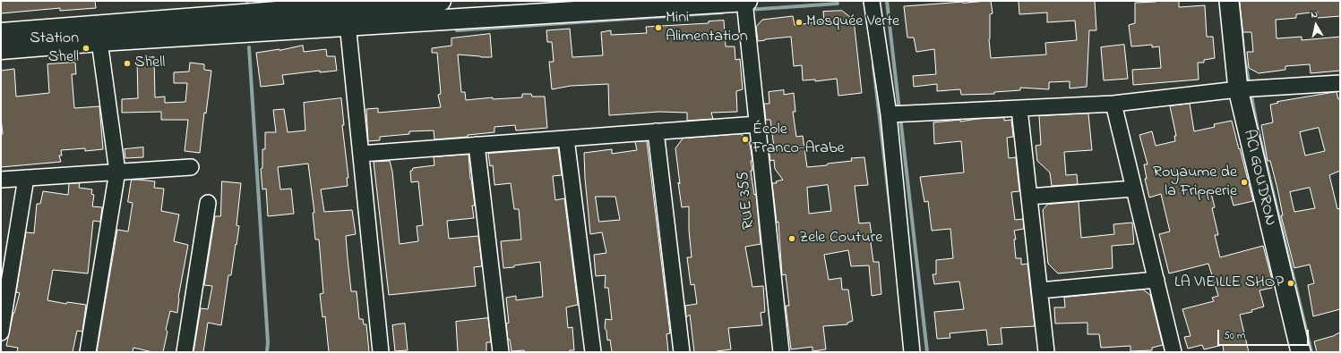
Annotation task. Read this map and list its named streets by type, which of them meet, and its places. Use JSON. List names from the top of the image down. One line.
{"streets":{"street":["ACI GOUDRON","RUE 355"]},"places":["Mosquée Verte","Mini Alimentation","Station Shell","Shell","École Franco-Arabe","Royaume de la Fripperie","Zele Couture","LA VIEILLE SHOP"],"scale_bar":"50 m","north":"top"}
